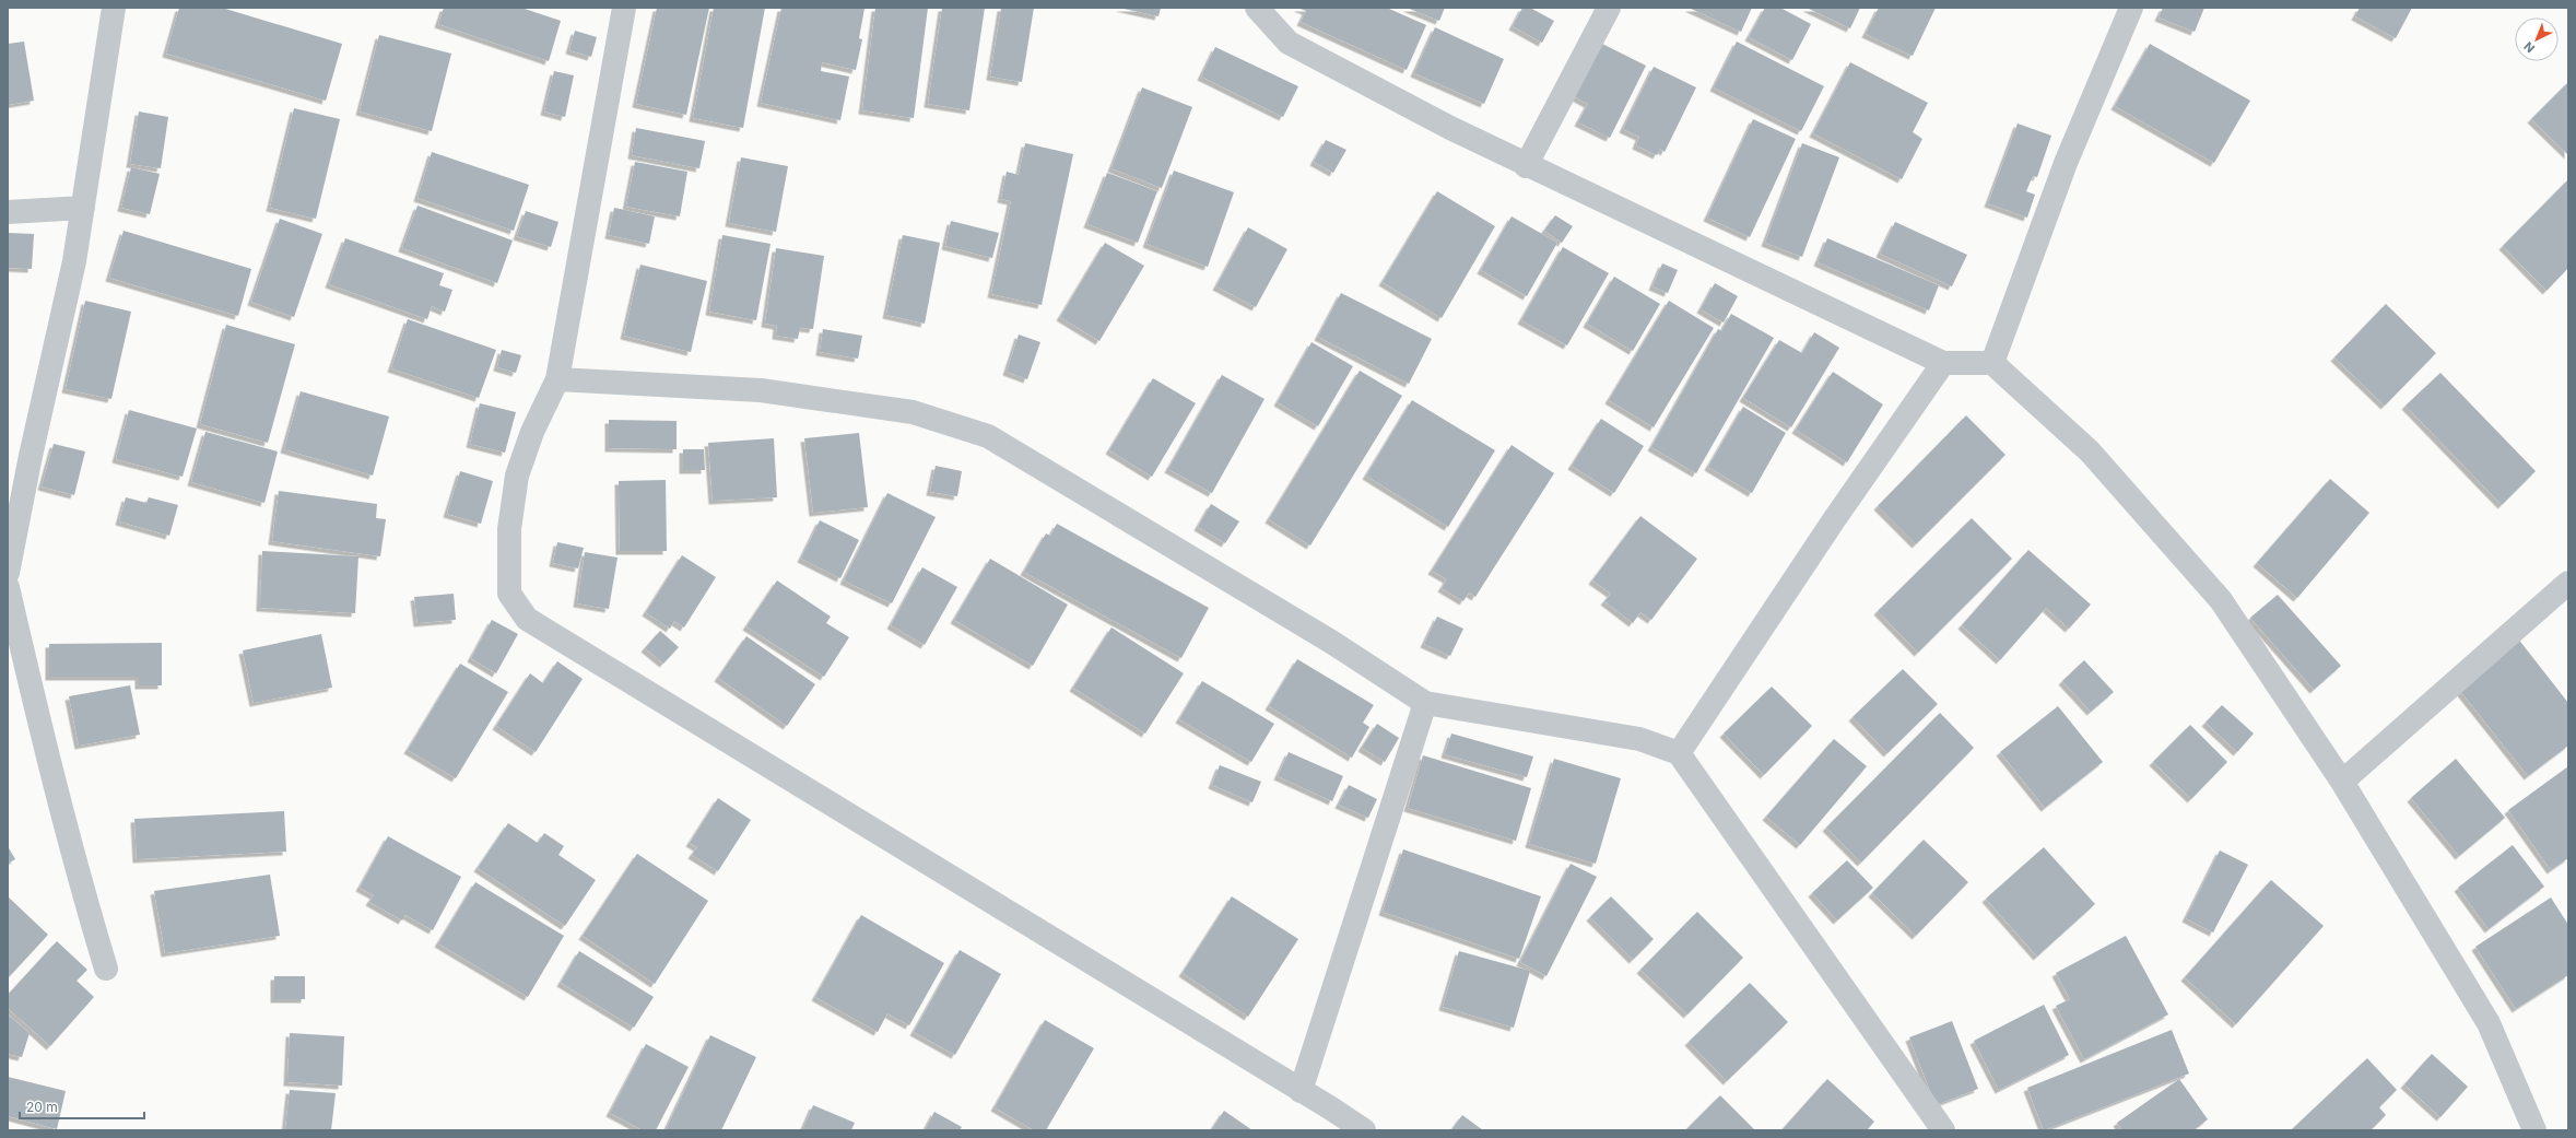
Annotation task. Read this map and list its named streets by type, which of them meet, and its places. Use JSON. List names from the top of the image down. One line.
{"scale_bar":"20 m","north":"bottom left"}
